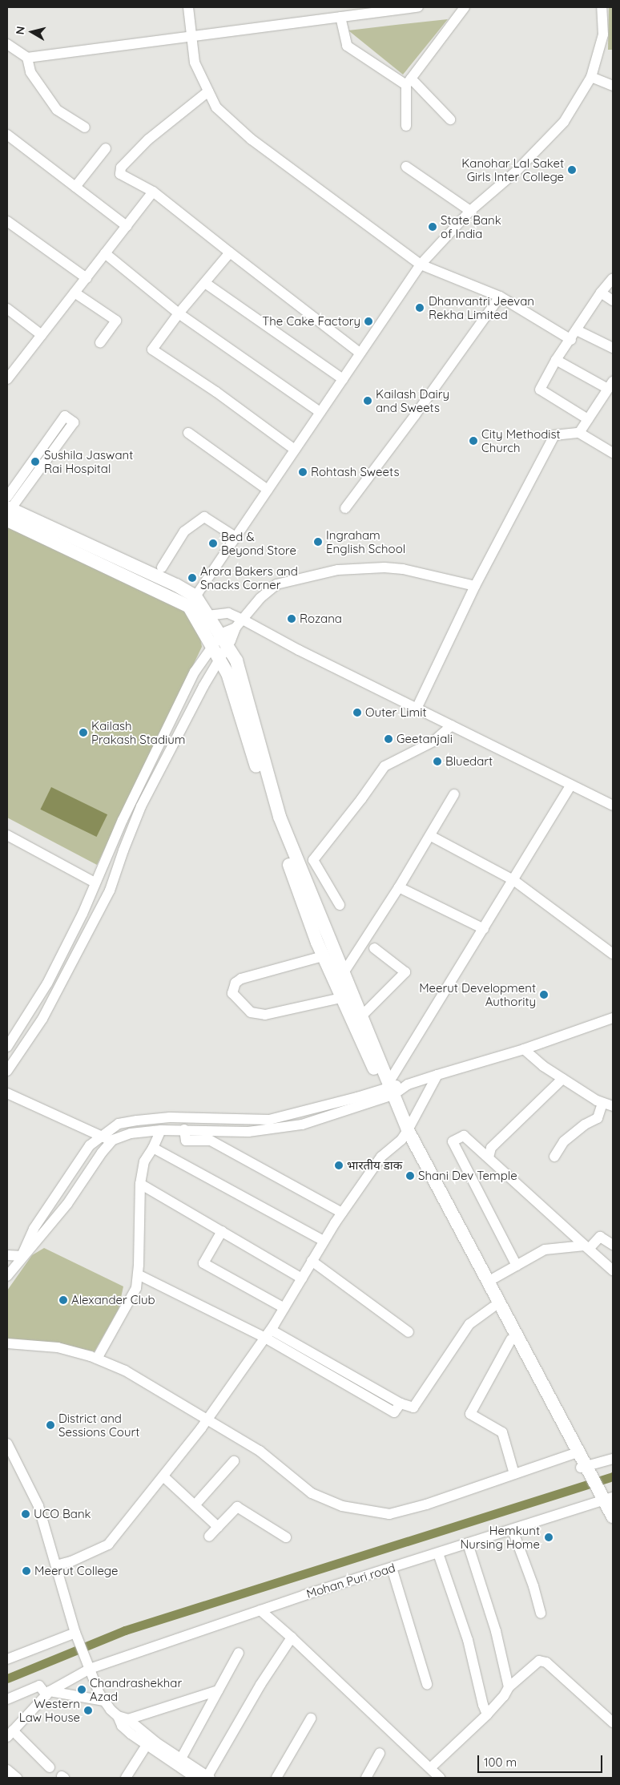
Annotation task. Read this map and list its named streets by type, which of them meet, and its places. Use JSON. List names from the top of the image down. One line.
{"streets":{"street":["Mohan Puri road"]},"places":["Kanohar Lal Saket Girls Inter College","State Bank of India","Dhanvantri Jeevan Rekha Limited","The Cake Factory","Kailash Dairy and Sweets","City Methodist Church","Sushila Jaswant Rai Hospital","Rohtash Sweets","Ingraham English School","Bed & Beyond Store","Arora Bakers and Snacks Corner","Rozana","Outer Limit","Kailash Prakash Stadium","Geetanjali","Bluedart","Meerut Development Authority","भारतीय डाक","Shani Dev Temple","Alexander Club","District and Sessions Court","UCO Bank","Hemkunt Nursing Home","Meerut College","Chandrashekhar Azad","Western Law House"],"scale_bar":"100 m","north":"left"}
